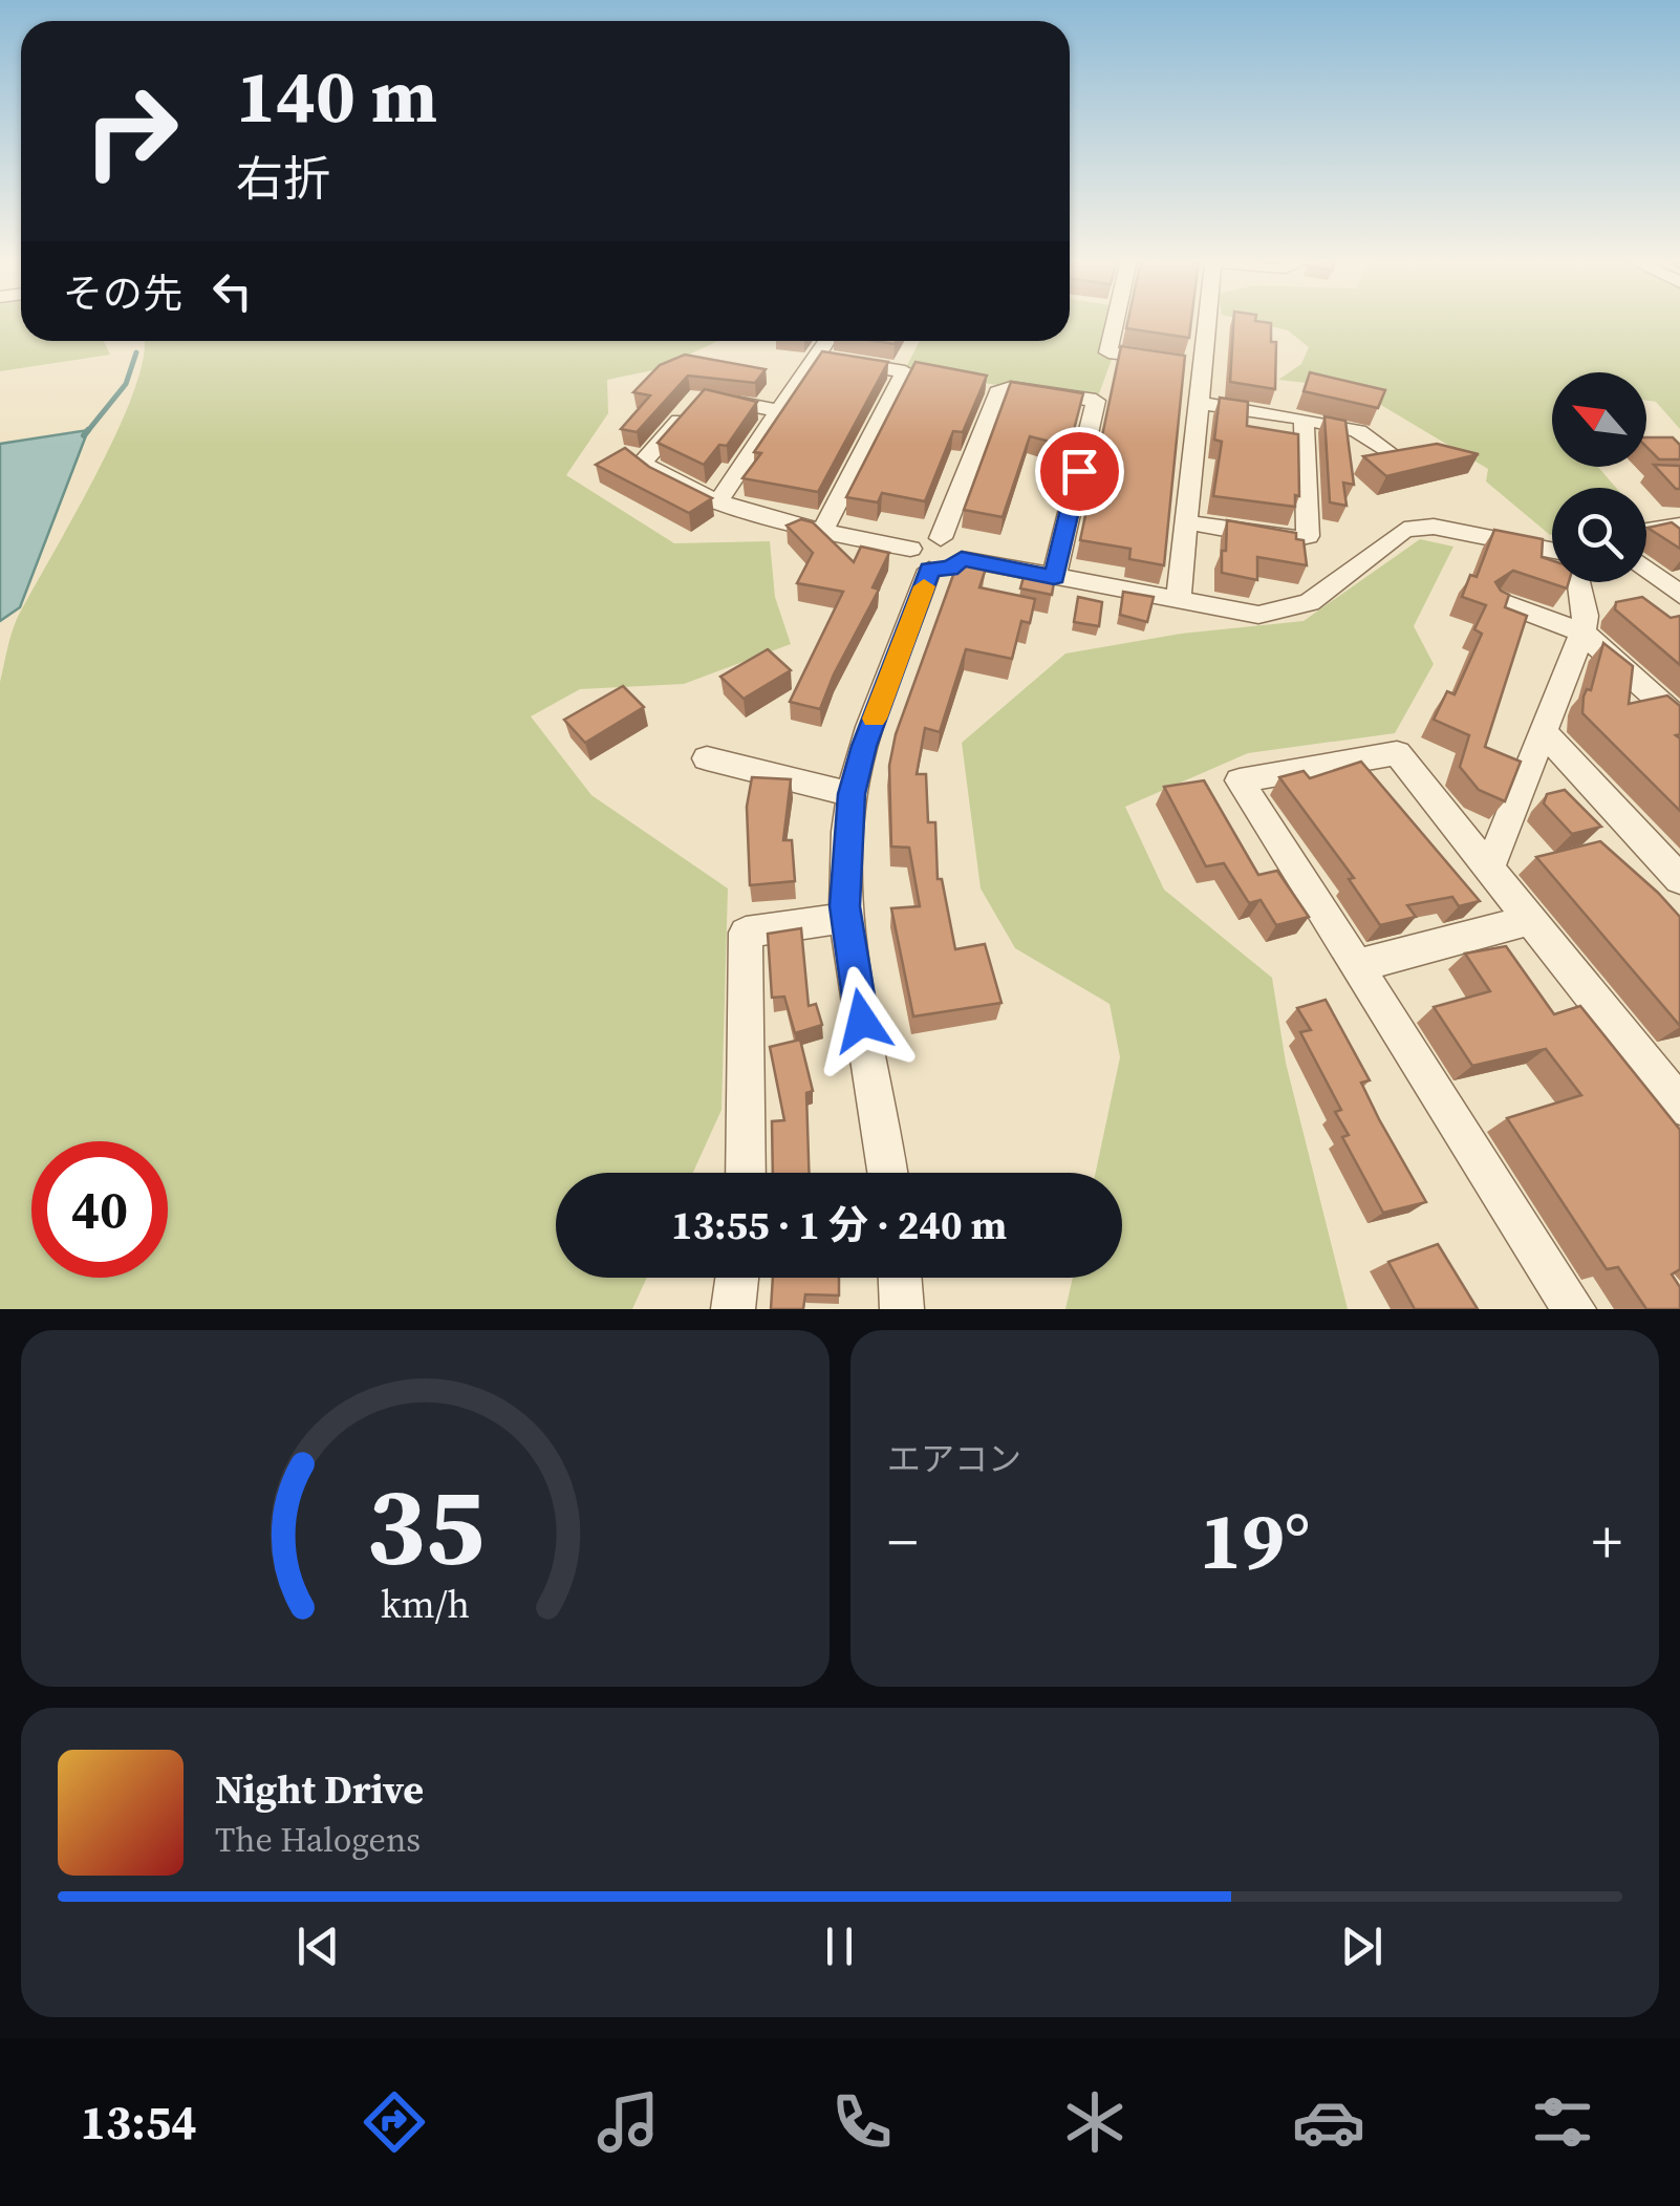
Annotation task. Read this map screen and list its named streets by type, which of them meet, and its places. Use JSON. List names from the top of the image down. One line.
{"north":"top left","page":{"turn":["140 m","右折"],"then":"その先","limit":"40","trip":"13:55 · 1 分 · 240 m","tile":"エアコン","heat":["−","19°","+"],"song":["Night Drive","The Halogens"],"tabs":"13:54","gauge":["35","km/h"]}}
